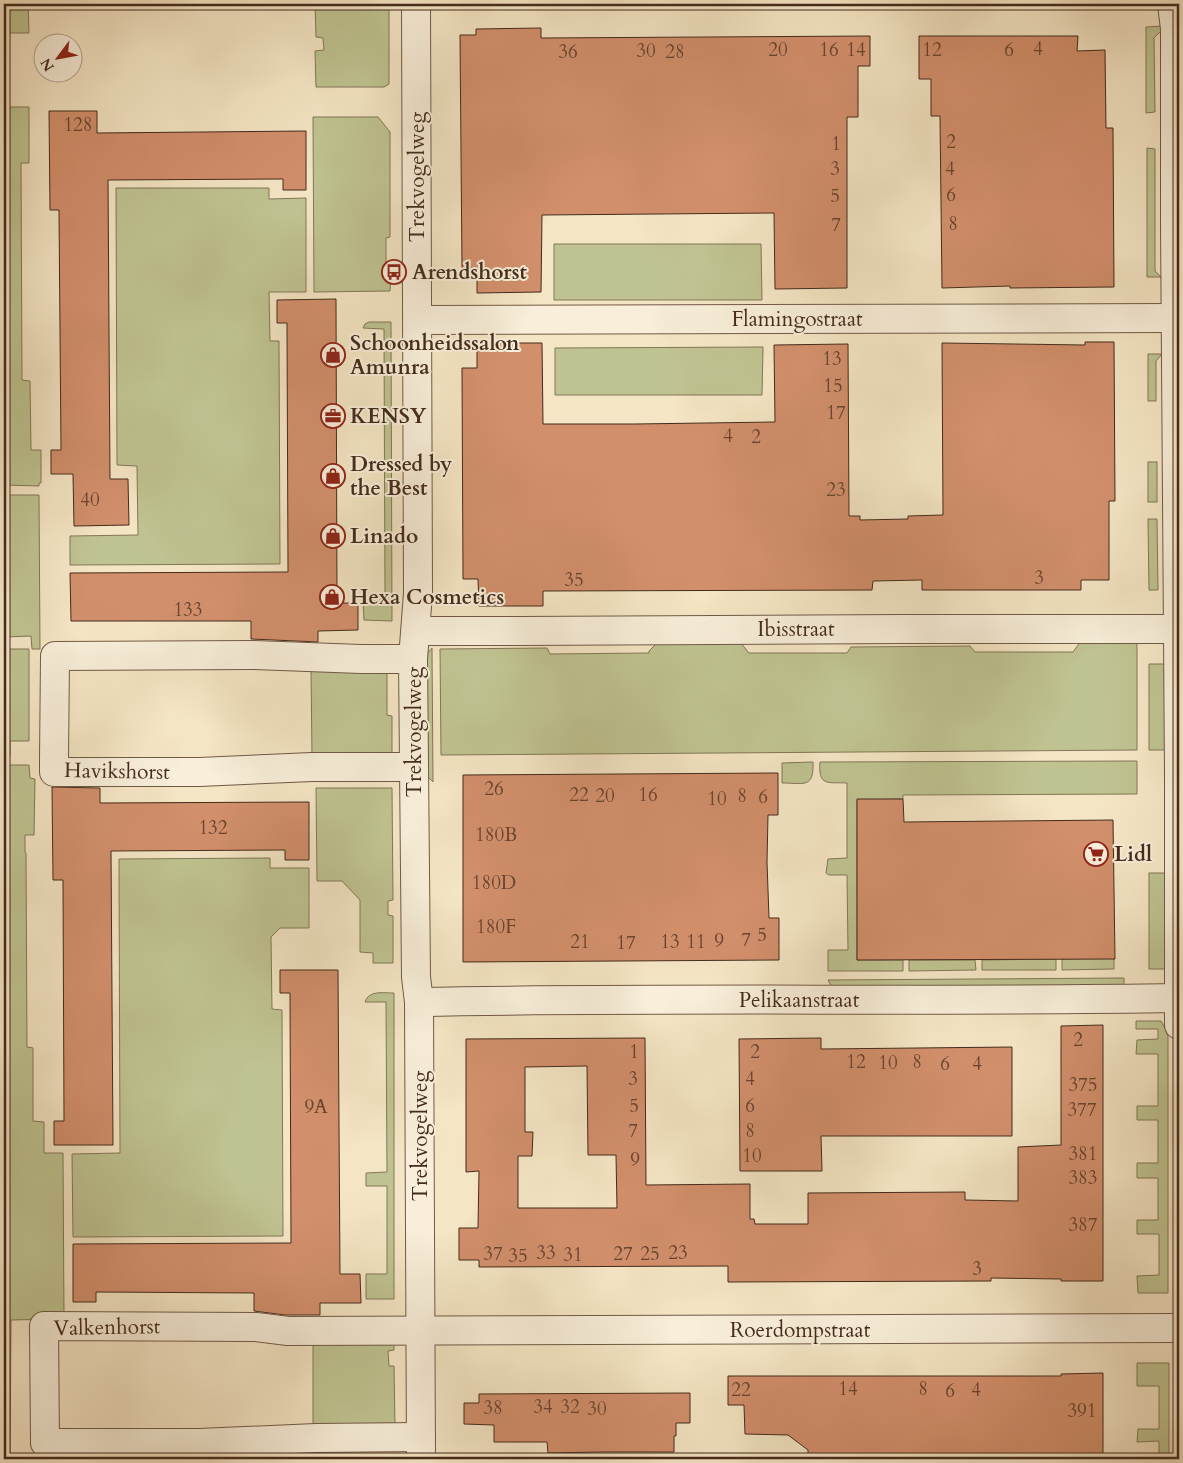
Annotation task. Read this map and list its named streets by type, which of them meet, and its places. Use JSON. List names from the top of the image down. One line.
{"streets":{"street":["Trekvogelweg","Flamingostraat","Ibisstraat","Havikshorst","Pelikaanstraat","Valkenhorst","Roerdompstraat"]},"crossings":[["Trekvogelweg","Flamingostraat"],["Trekvogelweg","Ibisstraat"],["Trekvogelweg","Havikshorst"],["Trekvogelweg","Pelikaanstraat"],["Trekvogelweg","Valkenhorst"],["Trekvogelweg","Roerdompstraat"],["Valkenhorst","Roerdompstraat"]],"places":{"bus stop":["Arendshorst"],"shop":["Schoonheidssalon Amunra","Dressed by the Best","Linado","Hexa Cosmetics"],"office":["KENSY"],"supermarket":["Lidl"]},"house_numbers":["4","20","16","14","12","6","30","36","28","128","2","1","3","4","6","5","8","7","13","15","17","4","2","23","40","3","35","133","26","22","16","20","8","6","10","132","180B","180D","180F","5","7","9","21","13","11","17","2","1","2","12","8","10","6","4","3","4","375","5","6","9A","377","7","8","381","10","9","383","387","33","23","37","27","25","31","35","3","14","8","22","4","6","34","32","38","30","391"],"north":"bottom left"}
